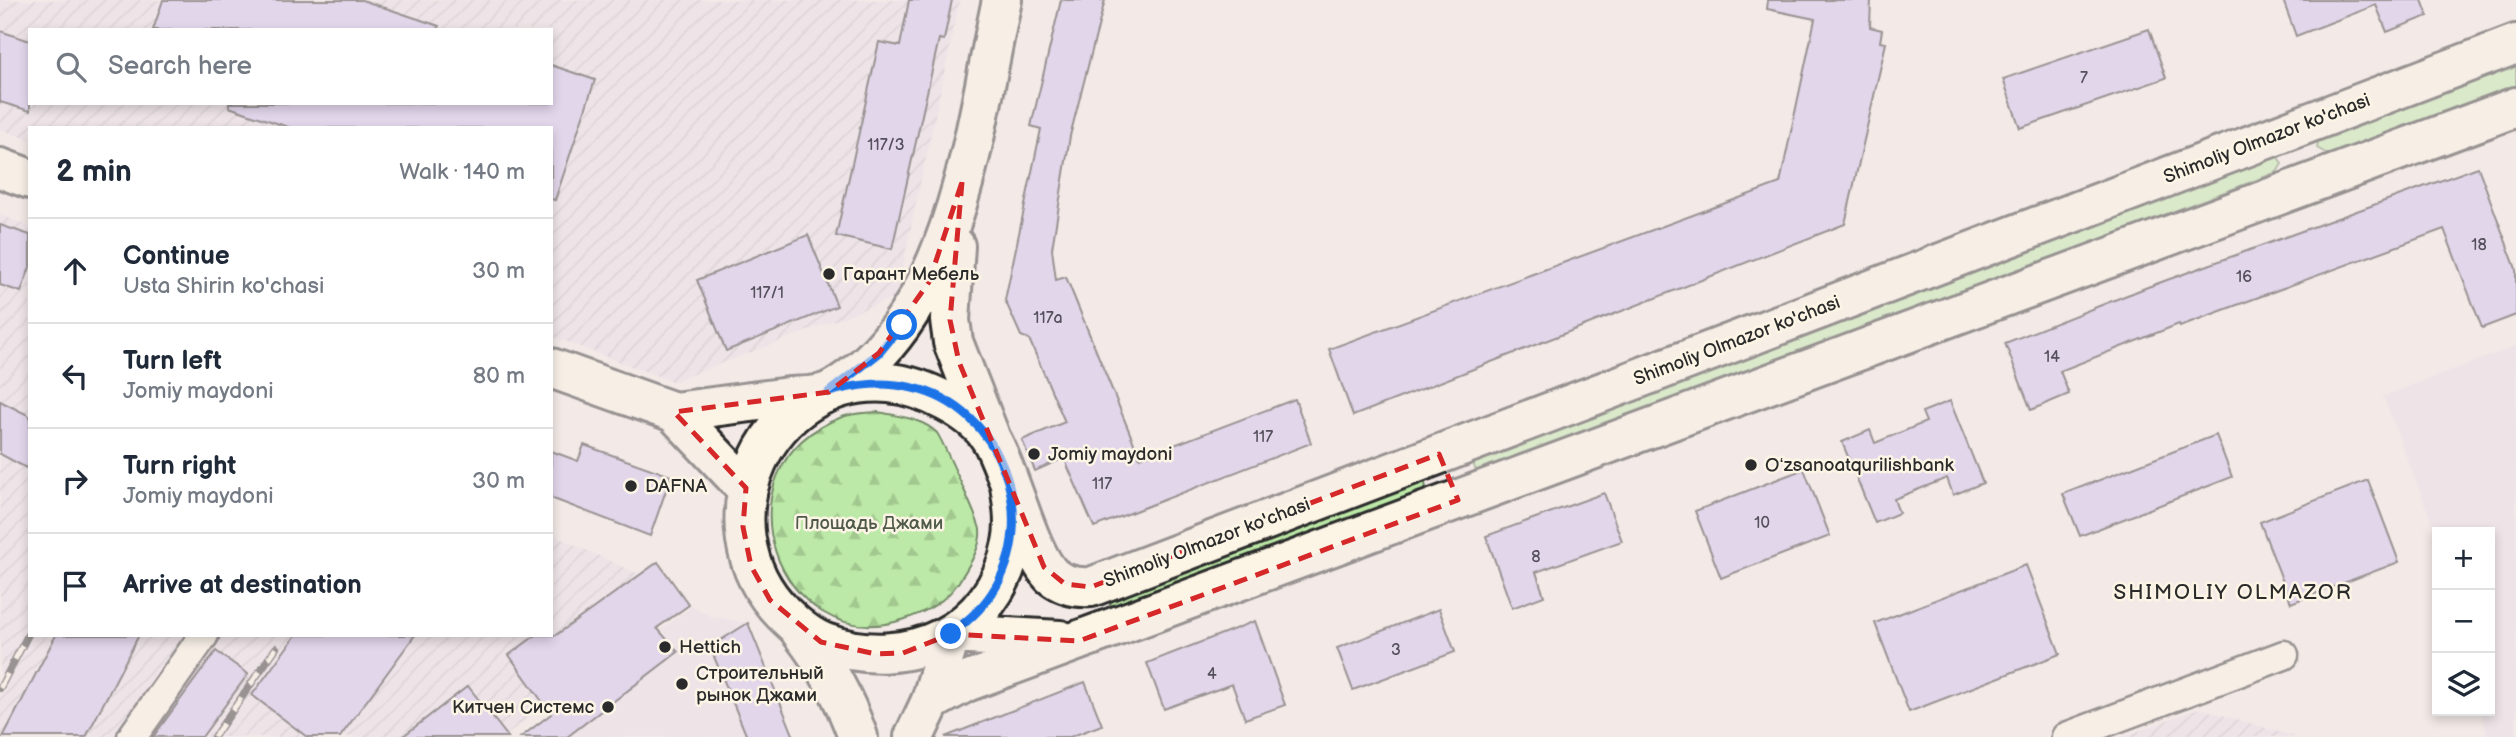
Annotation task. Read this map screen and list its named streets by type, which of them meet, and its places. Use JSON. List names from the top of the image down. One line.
{"streets":{"main road":["Shimoliy Olmazor ko'chasi"]},"districts":["SHIMOLIY OLMAZOR"],"parks":["Площадь Джами"],"places":["Гарант Мебель","Jomiy maydoni","Oʻzsanoatqurilishbank","DAFNA","Hettich","Строительный рынок Джами","Китчен Системс"],"house_numbers":["7","117/3","18","16","117/1","117a","14","117","117","10","8","3","4"],"page":{"search":"Search here","heading":["2 min","Walk · 140 m"],"list":[["Continue","Usta Shirin ko'chasi","30 m"],["Turn left","Jomiy maydoni","80 m"],["Turn right","Jomiy maydoni","30 m"],"Arrive at destination"],"map_buttons":["+","−"]}}
